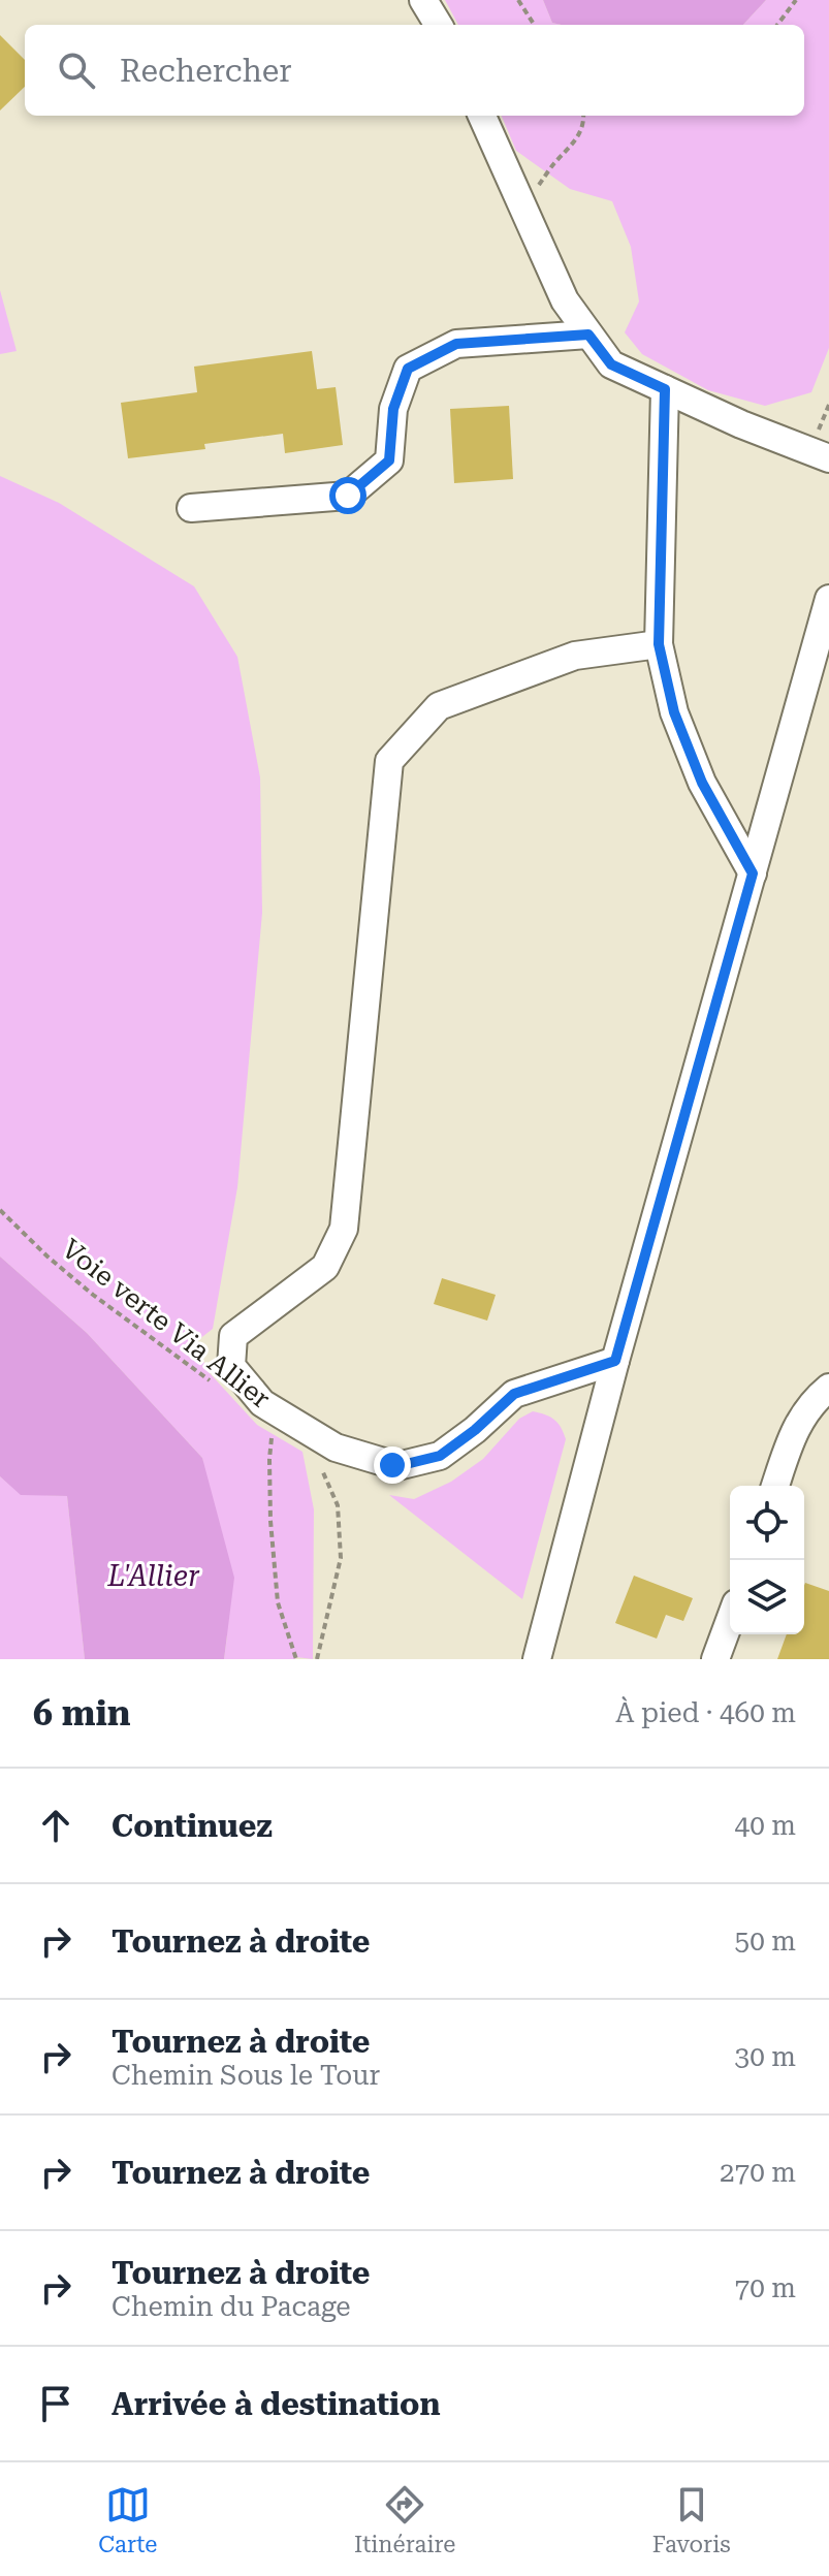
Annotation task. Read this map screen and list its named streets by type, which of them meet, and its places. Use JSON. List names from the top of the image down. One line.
{"streets":{"path":["Voie verte Via Allier"]},"water":["L'Allier"],"page":{"search":"Rechercher","heading":["6 min","À pied · 460 m"],"list":[["Continuez","40 m"],["Tournez à droite","50 m"],["Tournez à droite","Chemin Sous le Tour","30 m"],["Tournez à droite","270 m"],["Tournez à droite","Chemin du Pacage","70 m"],"Arrivée à destination"],"nav":["Carte","Itinéraire","Favoris"]}}
